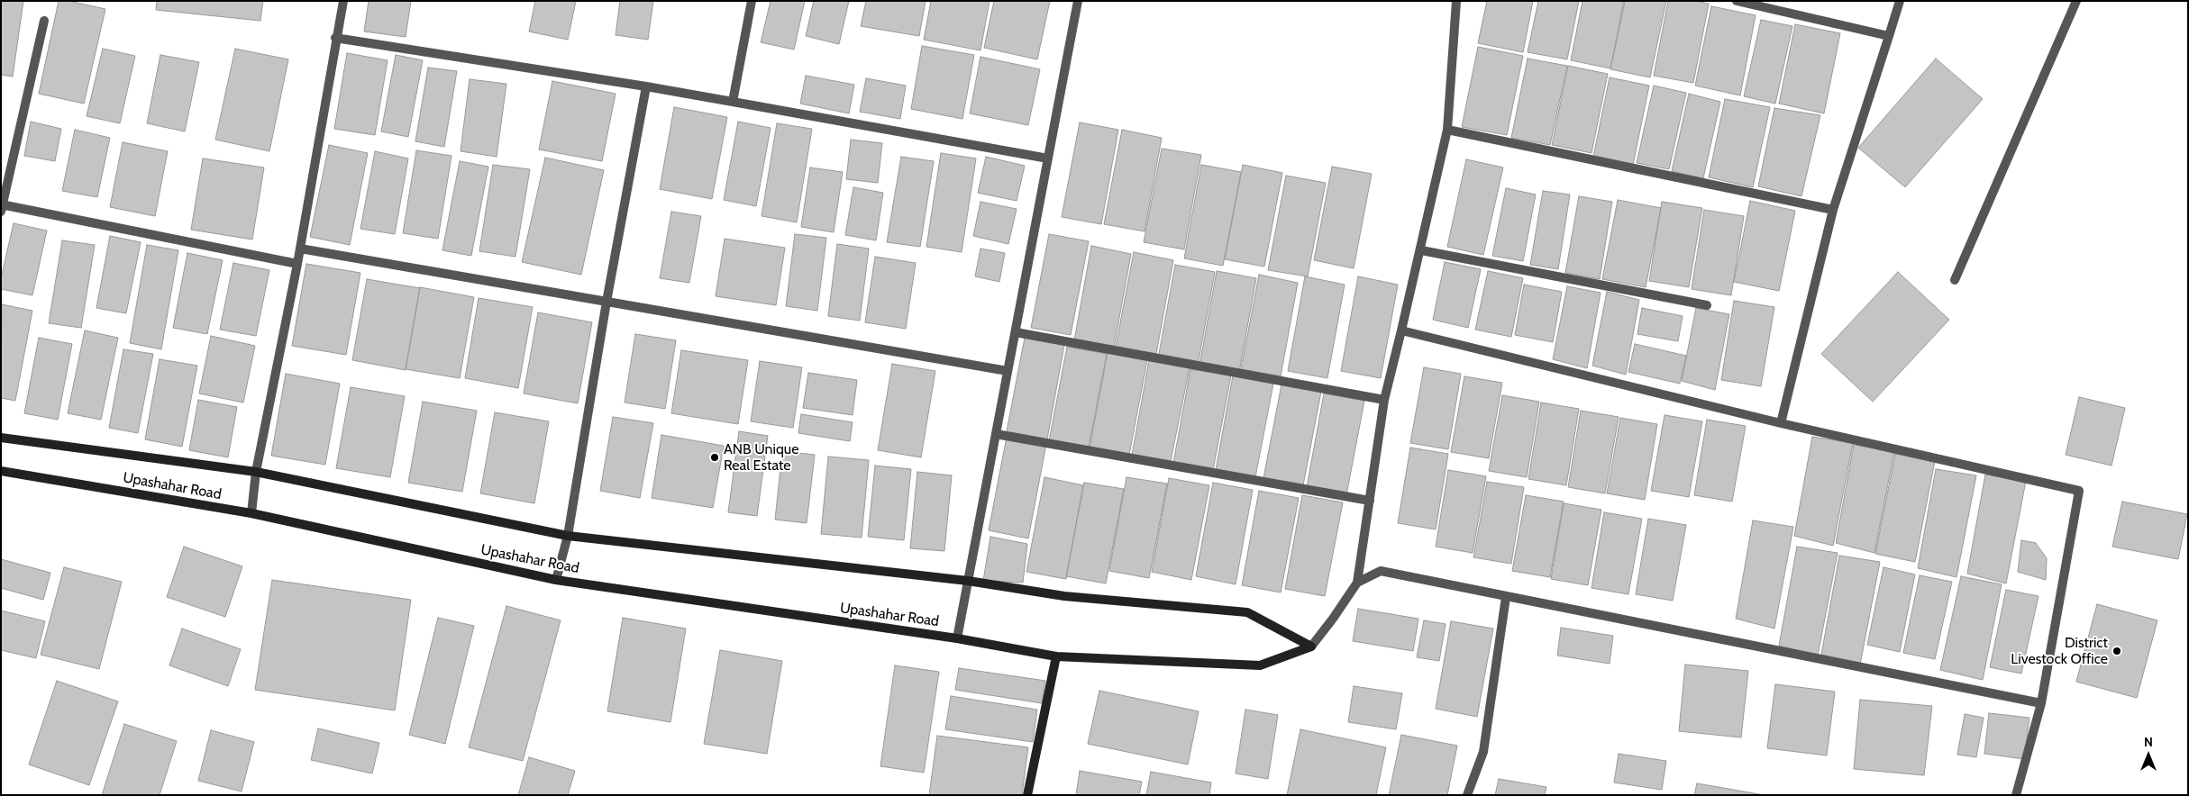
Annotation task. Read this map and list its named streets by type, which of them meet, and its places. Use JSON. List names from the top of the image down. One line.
{"streets":{"street":["Upashahar Road"]},"places":["ANB Unique Real Estate","District Livestock Office"],"north":"top"}
